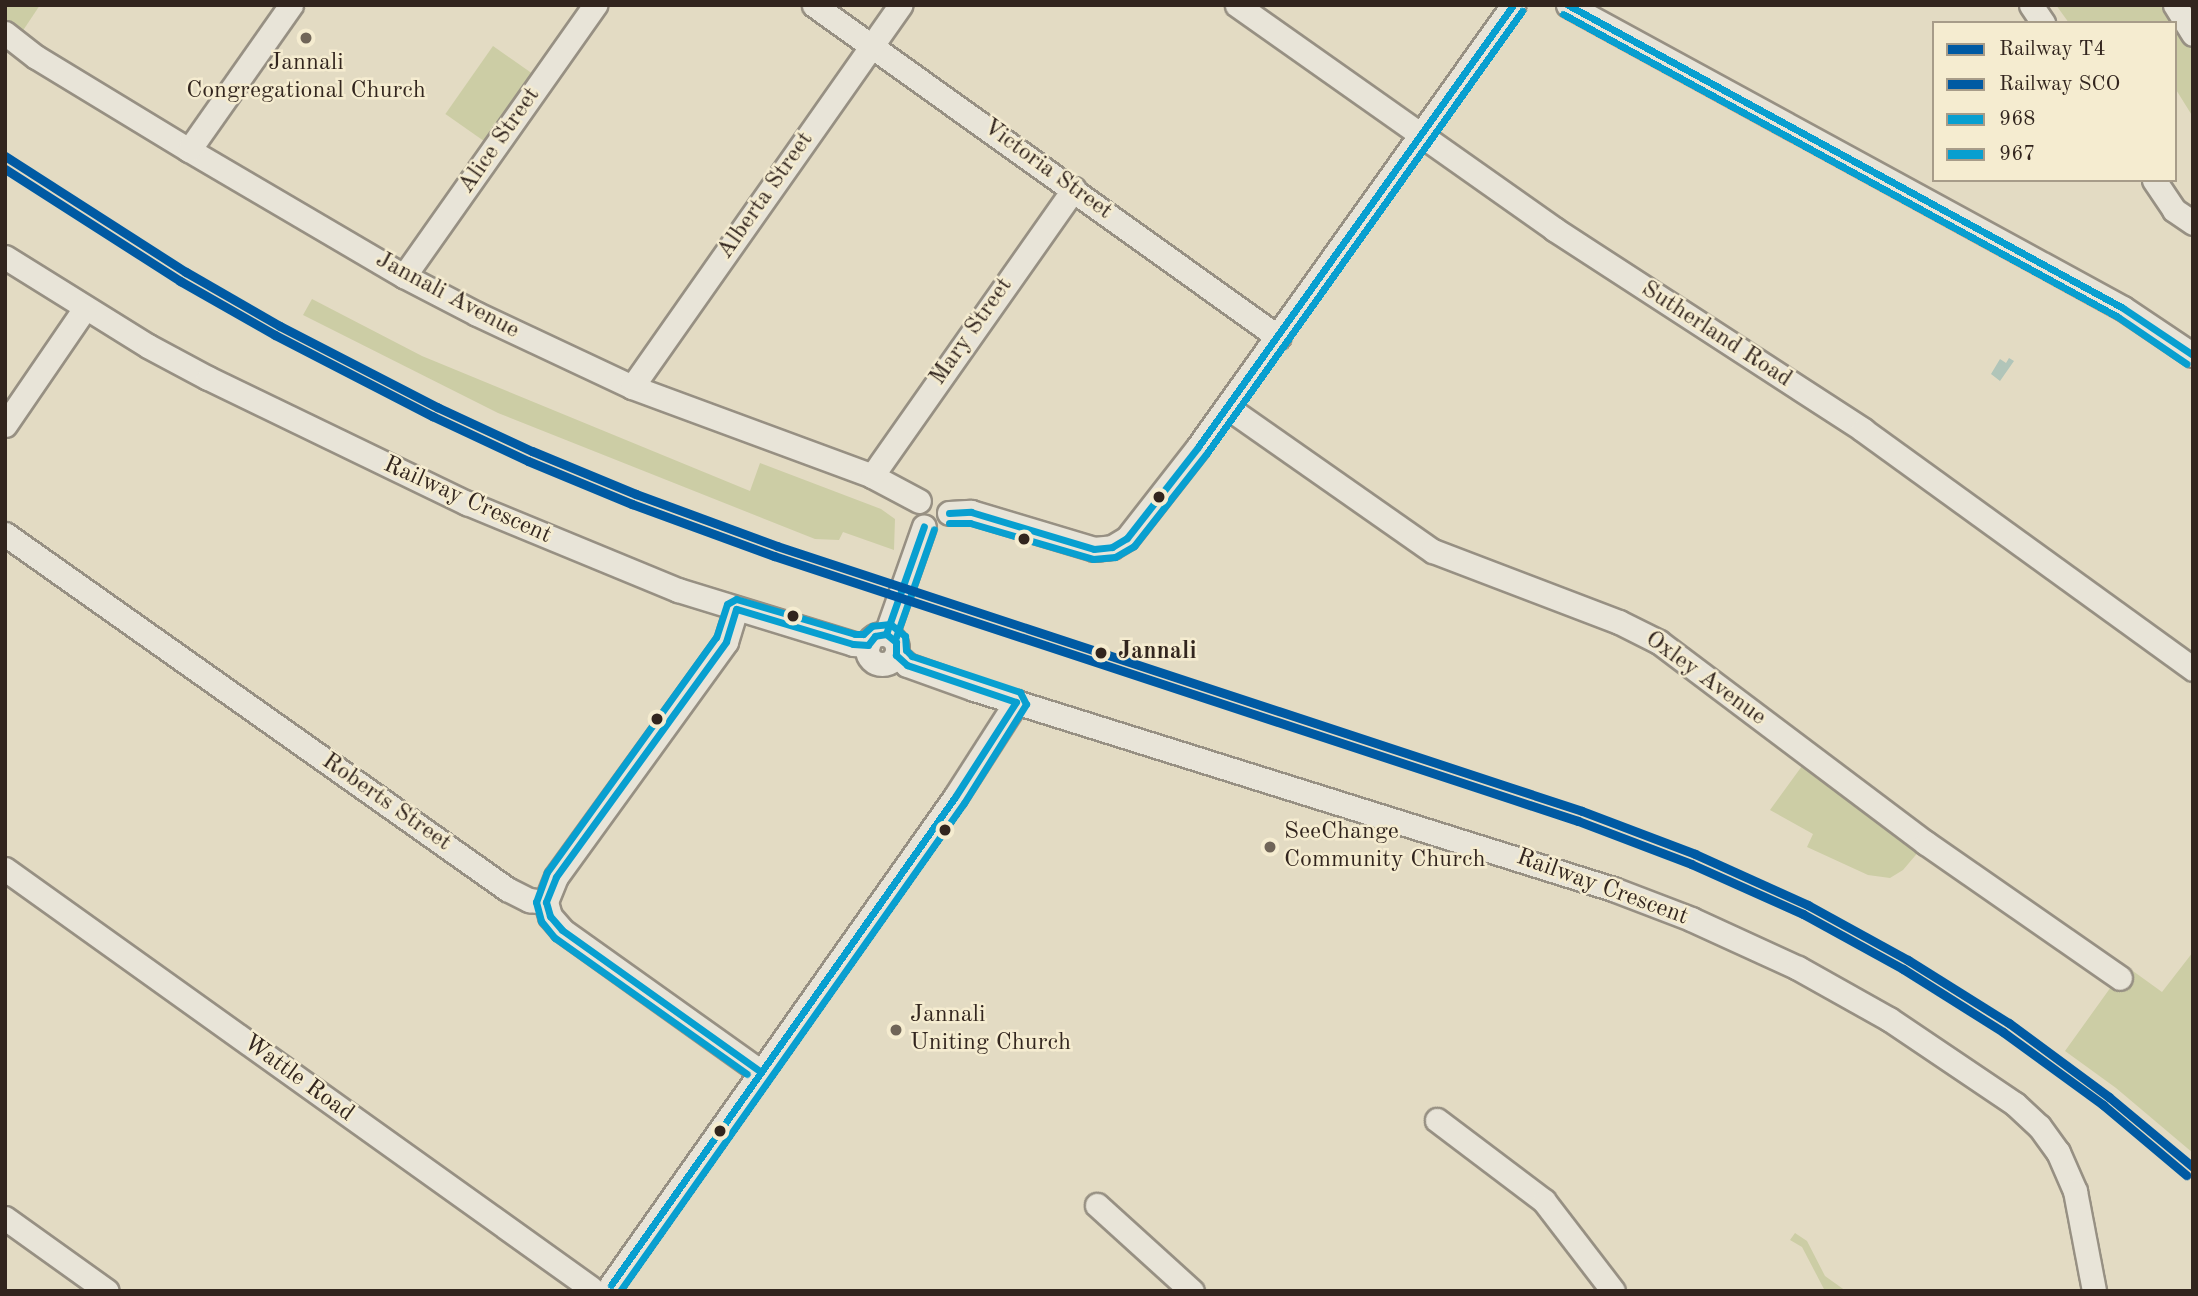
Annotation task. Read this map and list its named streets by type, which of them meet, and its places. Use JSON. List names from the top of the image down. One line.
{"streets":{"street":["Alice Street","Victoria Street","Alberta Street","Jannali Avenue","Mary Street","Sutherland Road","Railway Crescent","Oxley Avenue","Roberts Street","Wattle Road"]},"crossings":[["Alice Street","Jannali Avenue"],["Victoria Street","Alberta Street"],["Victoria Street","Mary Street"],["Alberta Street","Jannali Avenue"],["Jannali Avenue","Mary Street"]],"places":["Jannali Congregational Church","Jannali","SeeChange Community Church","Jannali Uniting Church"],"lines":["transit line 968","transit line 967","rail line T4","rail line SCO"],"legend":["Railway T4","Railway SCO","968","967"]}
